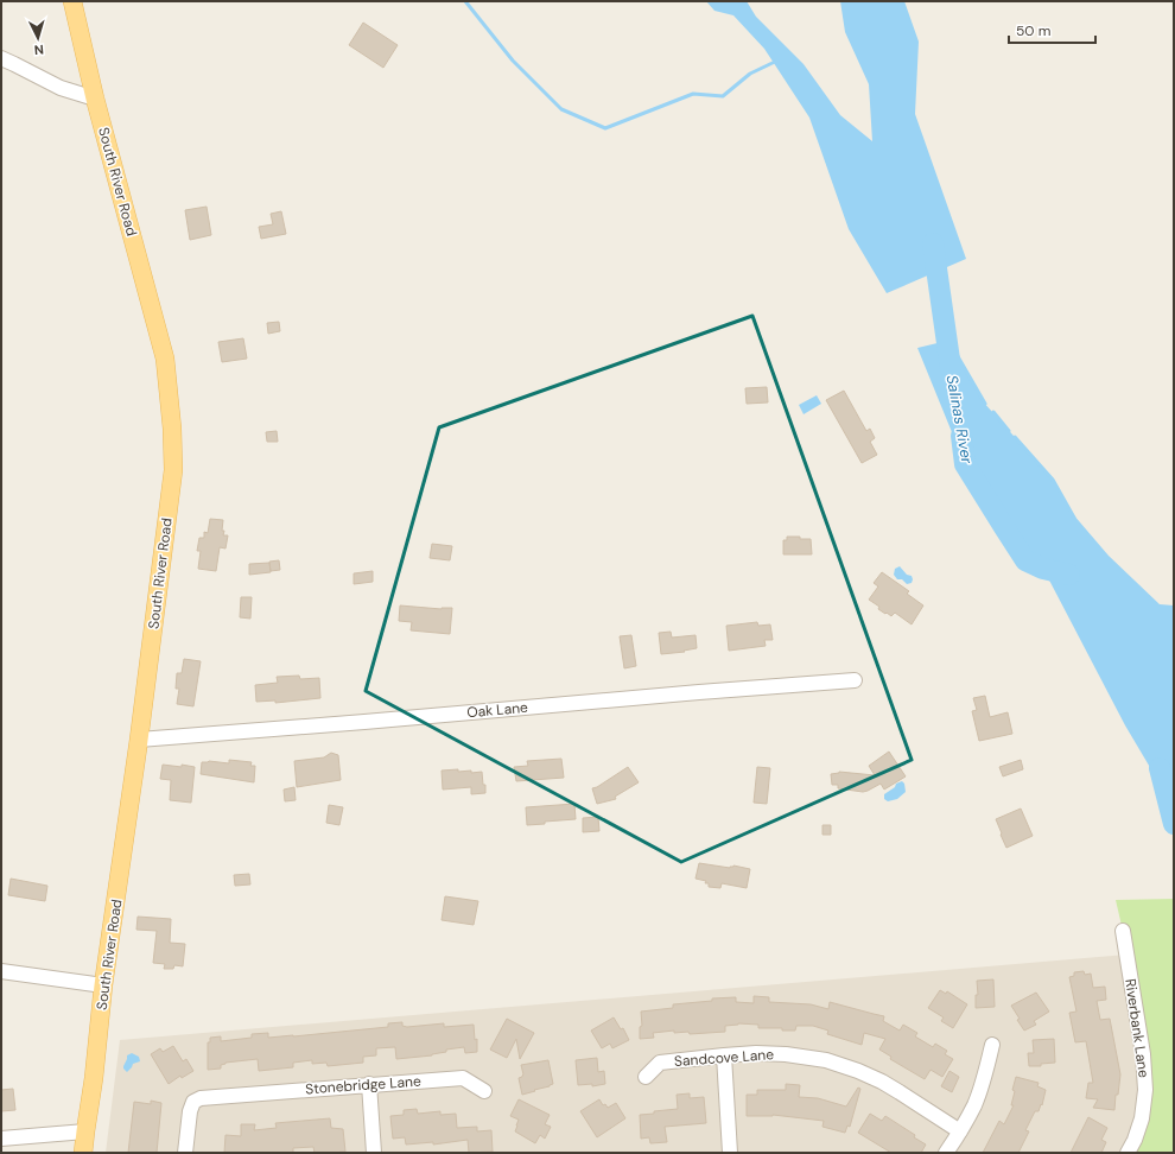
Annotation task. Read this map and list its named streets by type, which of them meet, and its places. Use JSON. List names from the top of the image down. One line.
{"streets":{"main road":["South River Road"],"street":["Oak Lane","Riverbank Lane","Sandcove Lane","Stonebridge Lane"]},"crossings":[["South River Road","Oak Lane"]],"water":["Salinas River"],"scale_bar":"50 m","north":"bottom"}
